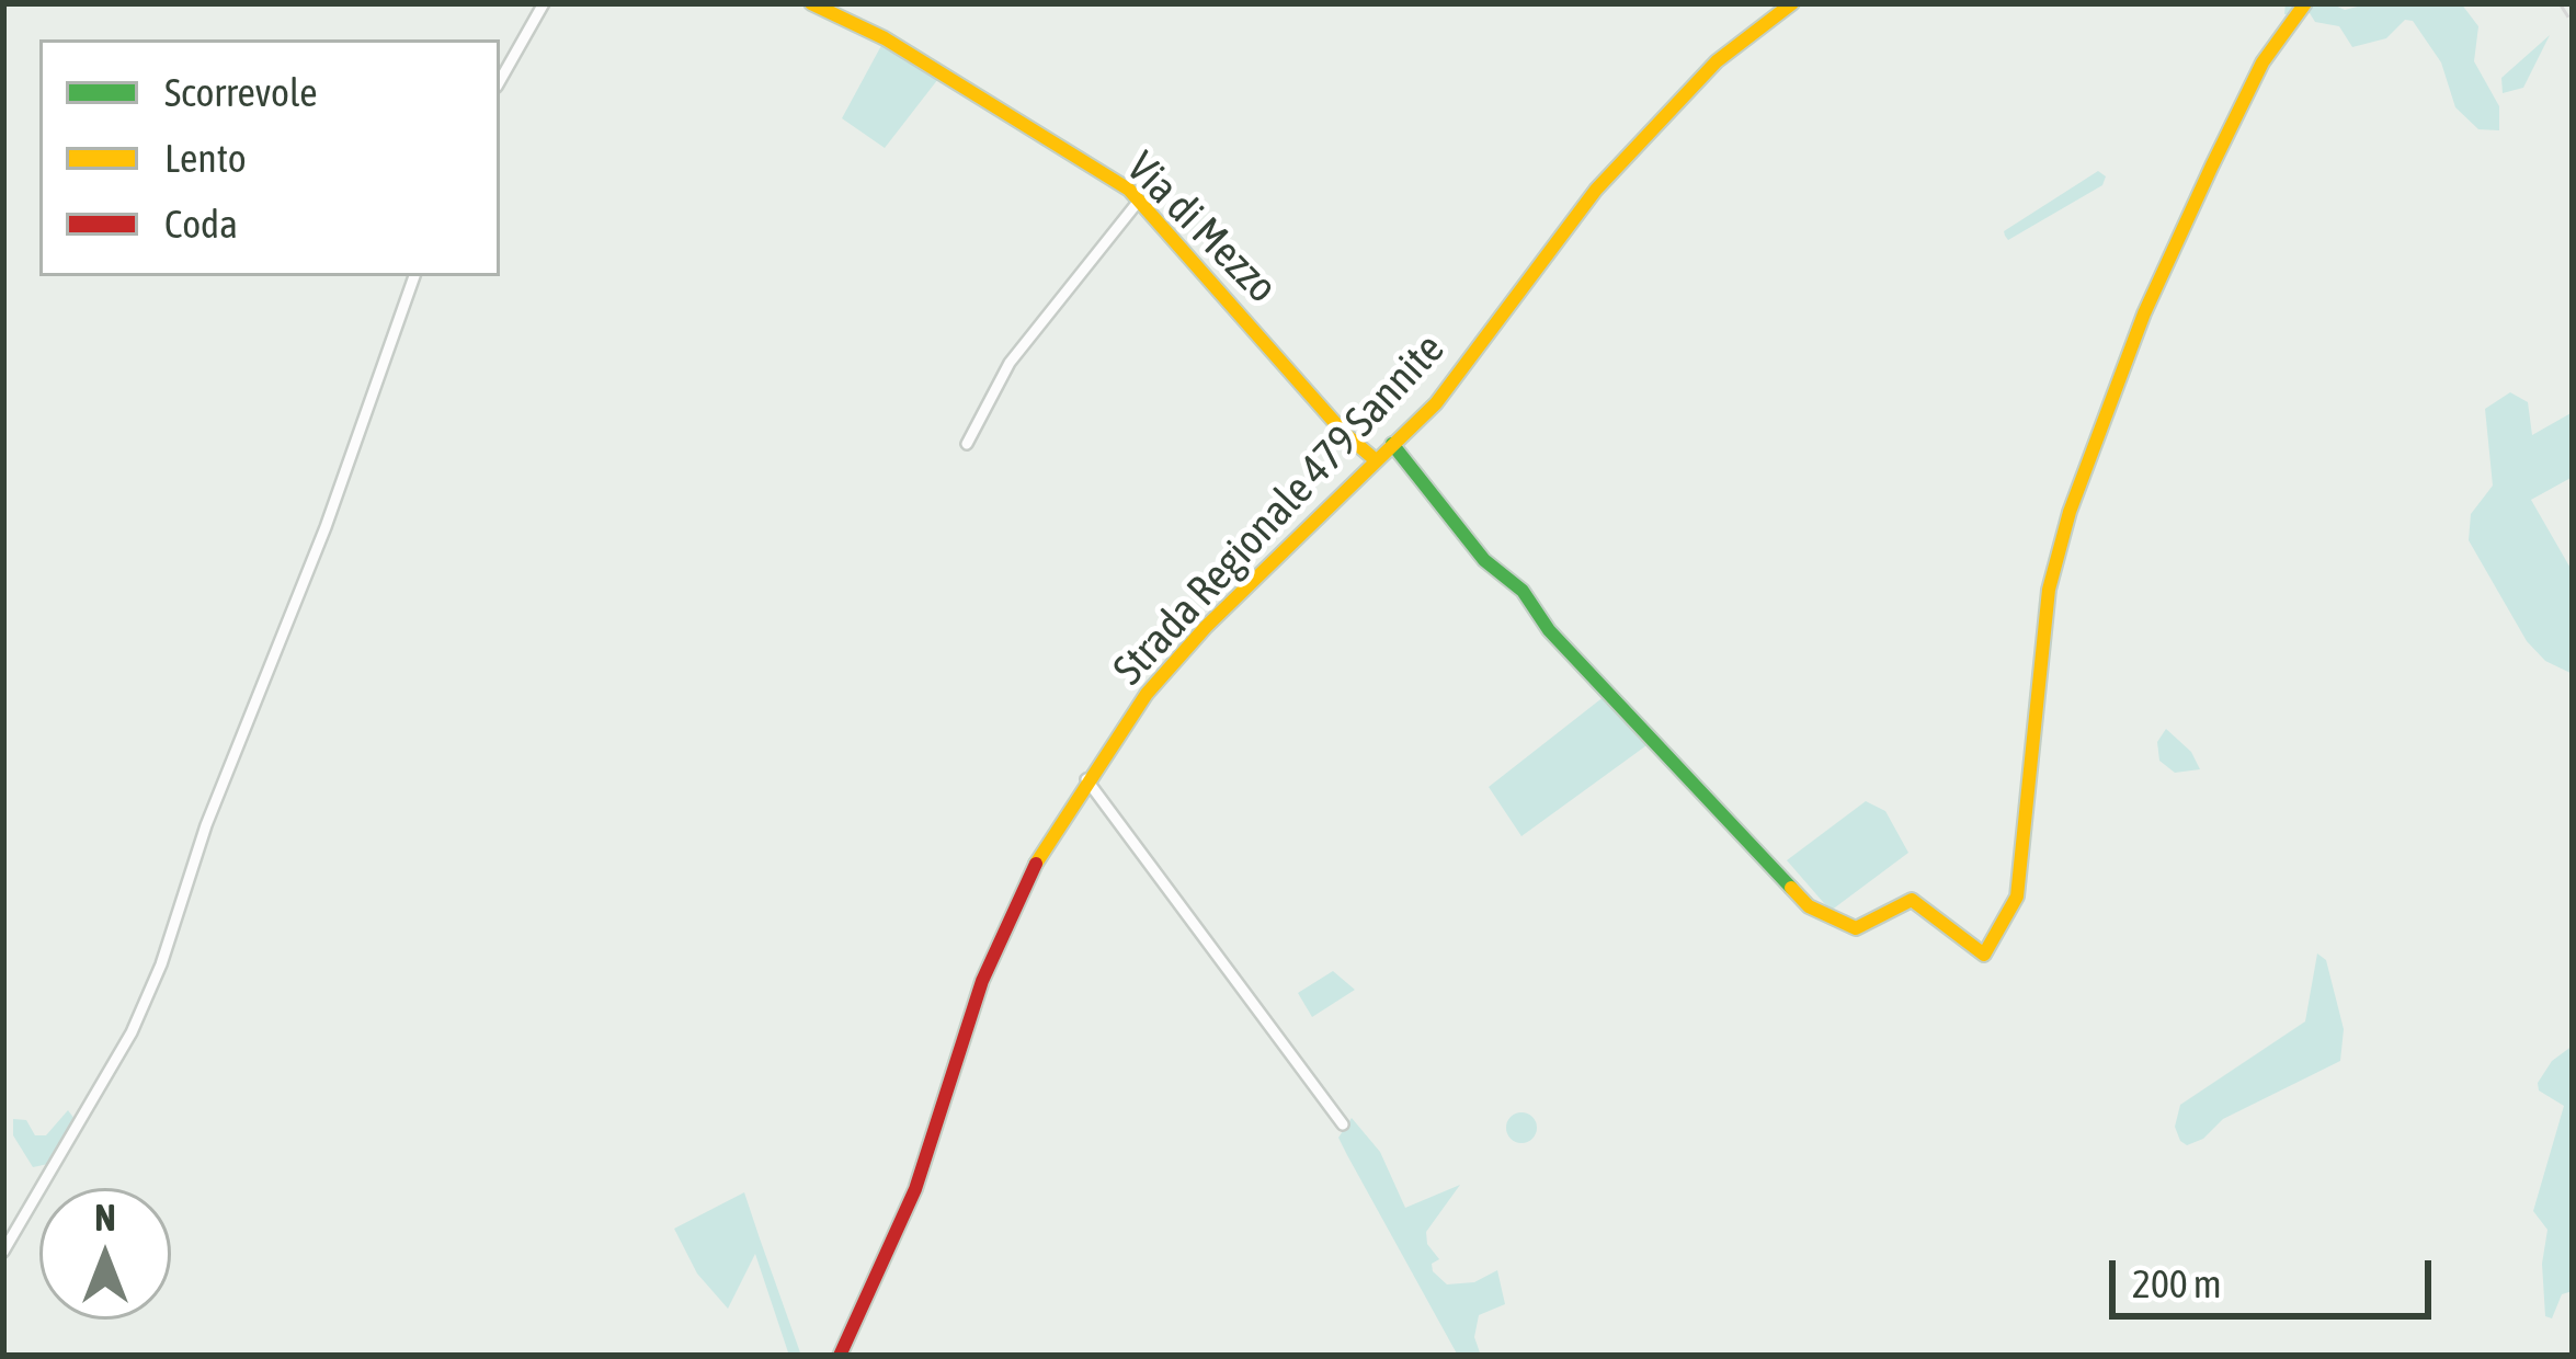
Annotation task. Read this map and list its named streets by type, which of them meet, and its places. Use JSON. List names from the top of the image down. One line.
{"streets":{"main road":["Via di Mezzo","Strada Regionale 479 Sannite"]},"crossings":[["Via di Mezzo","Strada Regionale 479 Sannite"]],"legend":["Scorrevole","Lento","Coda"],"scale_bar":"200 m","north":"top"}
